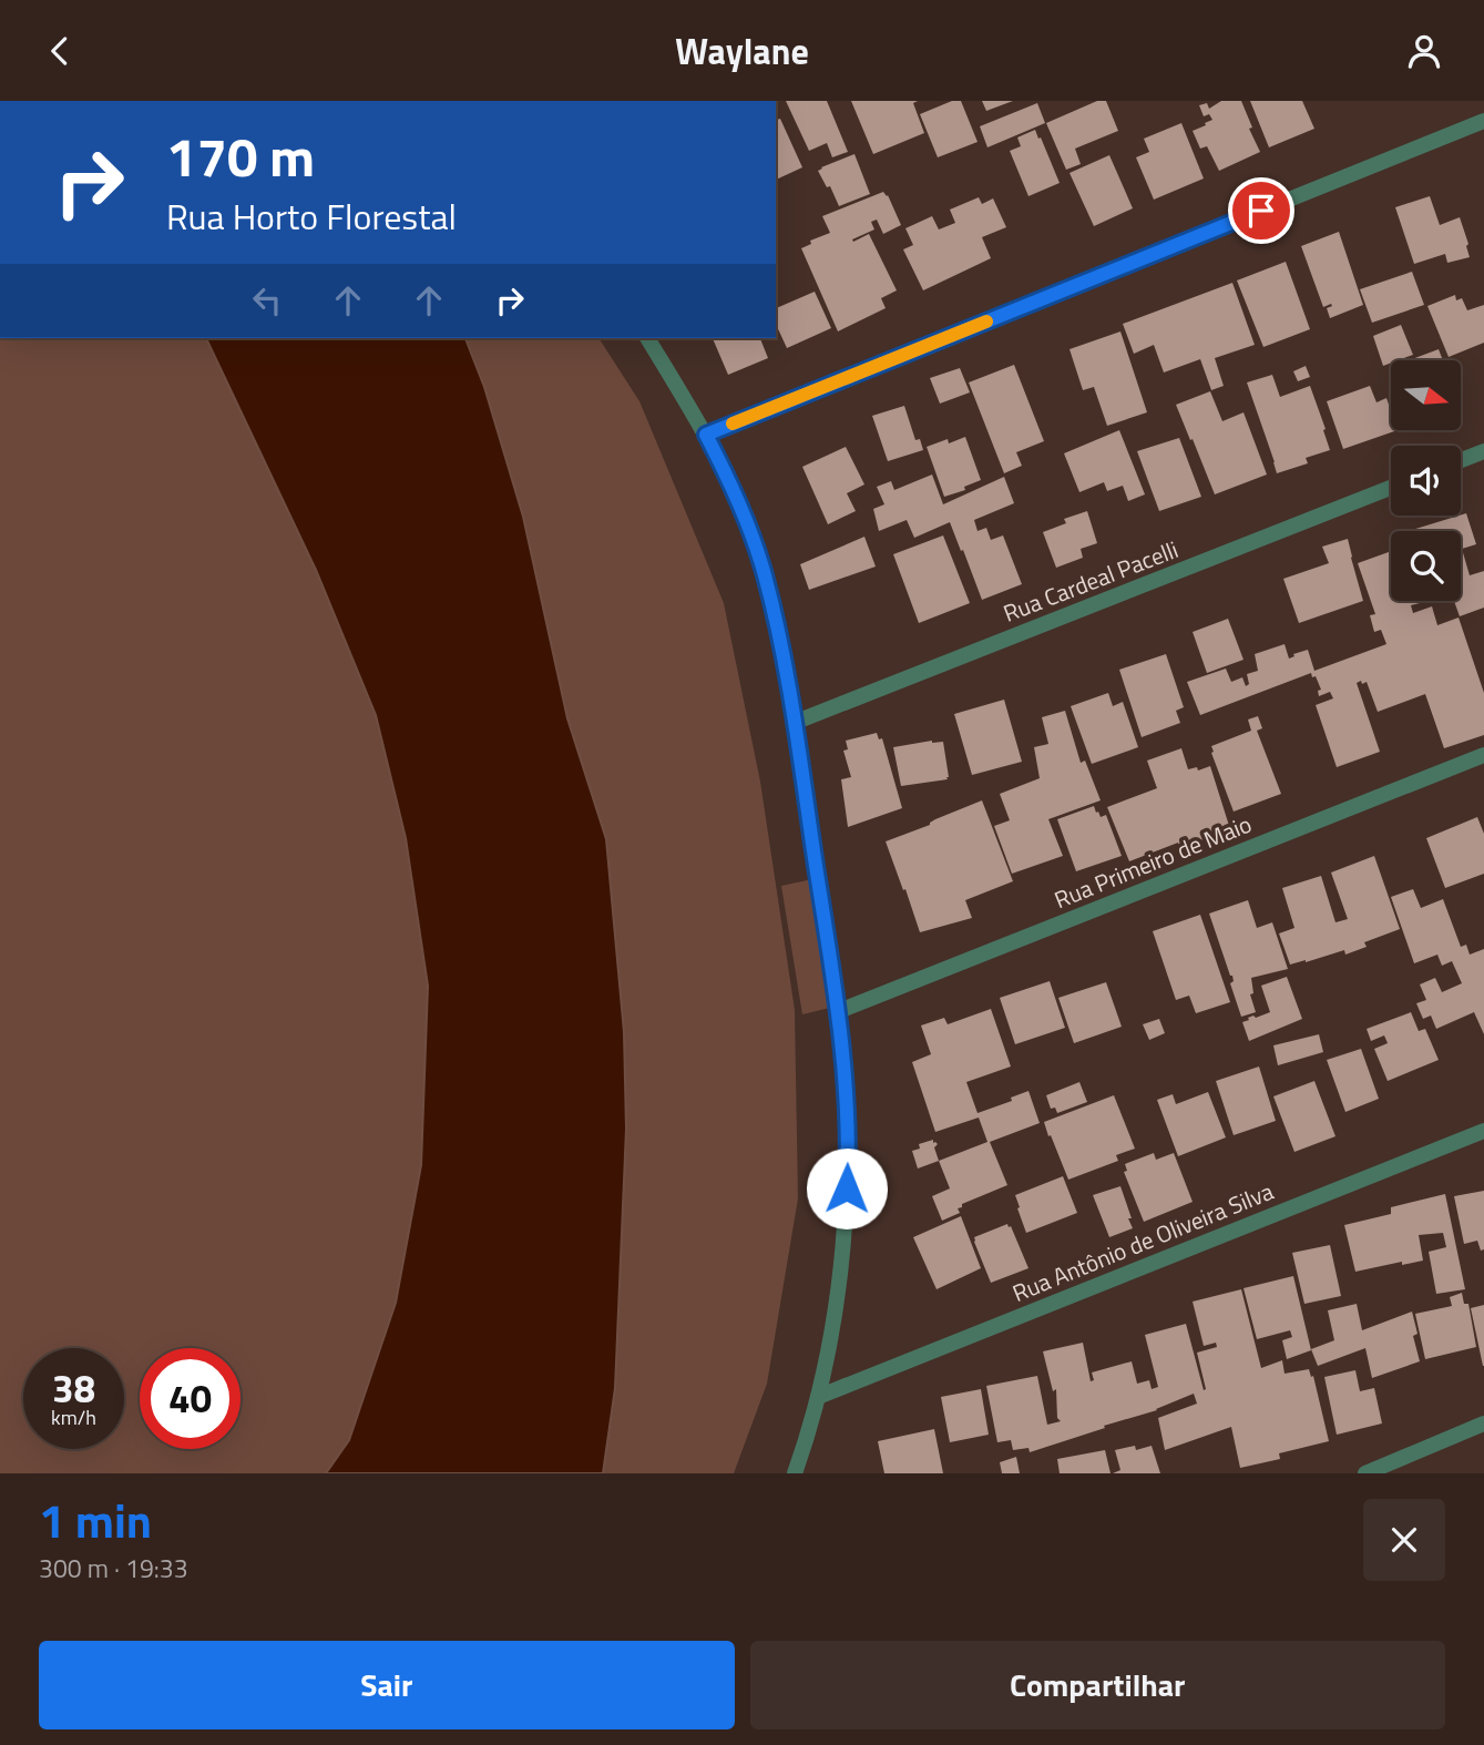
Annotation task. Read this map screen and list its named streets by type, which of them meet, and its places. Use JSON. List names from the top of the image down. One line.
{"streets":{"street":["Rua Cardeal Pacelli","Rua Primeiro de Maio","Rua Antônio de Oliveira Silva"]},"north":"right","page":{"header":"Waylane","turn":["170 m","Rua Horto Florestal"],"speed":"38 km/h","limit":"40","heading":["1 min","300 m · 19:33"],"buttons":["Sair","Compartilhar"]}}
